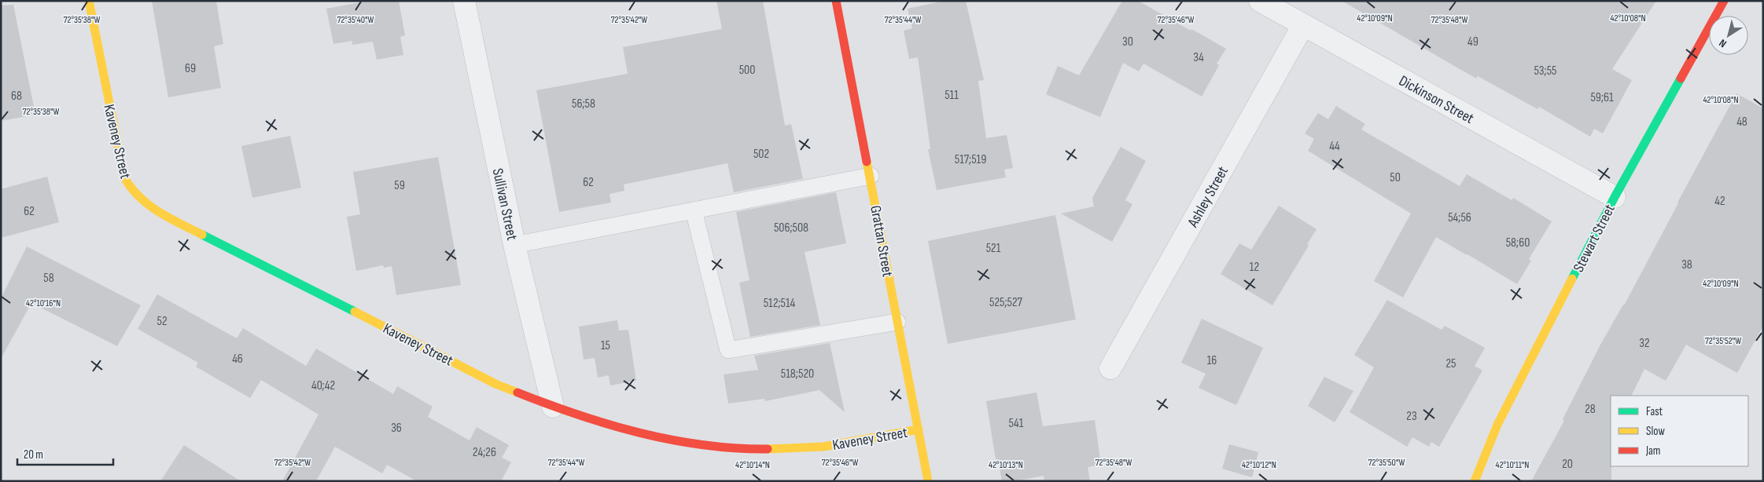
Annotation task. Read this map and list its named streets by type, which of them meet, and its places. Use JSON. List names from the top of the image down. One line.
{"streets":{"street":["Dickinson Street","Kaveney Street","Ashley Street","Sullivan Street","Stewart Street","Grattan Street"]},"crossings":[["Dickinson Street","Ashley Street"],["Dickinson Street","Stewart Street"],["Kaveney Street","Sullivan Street"],["Kaveney Street","Grattan Street"]],"house_numbers":["30","49","34","69","500","53;55","511","68","59;61","56;58","48","44","502","517;519","50","62","59","42","62","54;56","506;508","58;60","521","38","12","58","525;527","512;514","52","32","15","46","16","25","518;520","40;42","28","23","541","36","24;26","20"],"legend":["Fast","Slow","Jam"],"scale_bar":"20 m","north":"bottom left","coordinates":["42°10'08\"N","42°10'09\"N","72°35'40\"W","72°35'42\"W","72°35'48\"W","72°35'38\"W","72°35'44\"W","72°35'46\"W","42°10'16\"N","72°35'52\"W","72°35'50\"W","42°10'14\"N","42°10'13\"N","42°10'12\"N","42°10'11\"N"]}
